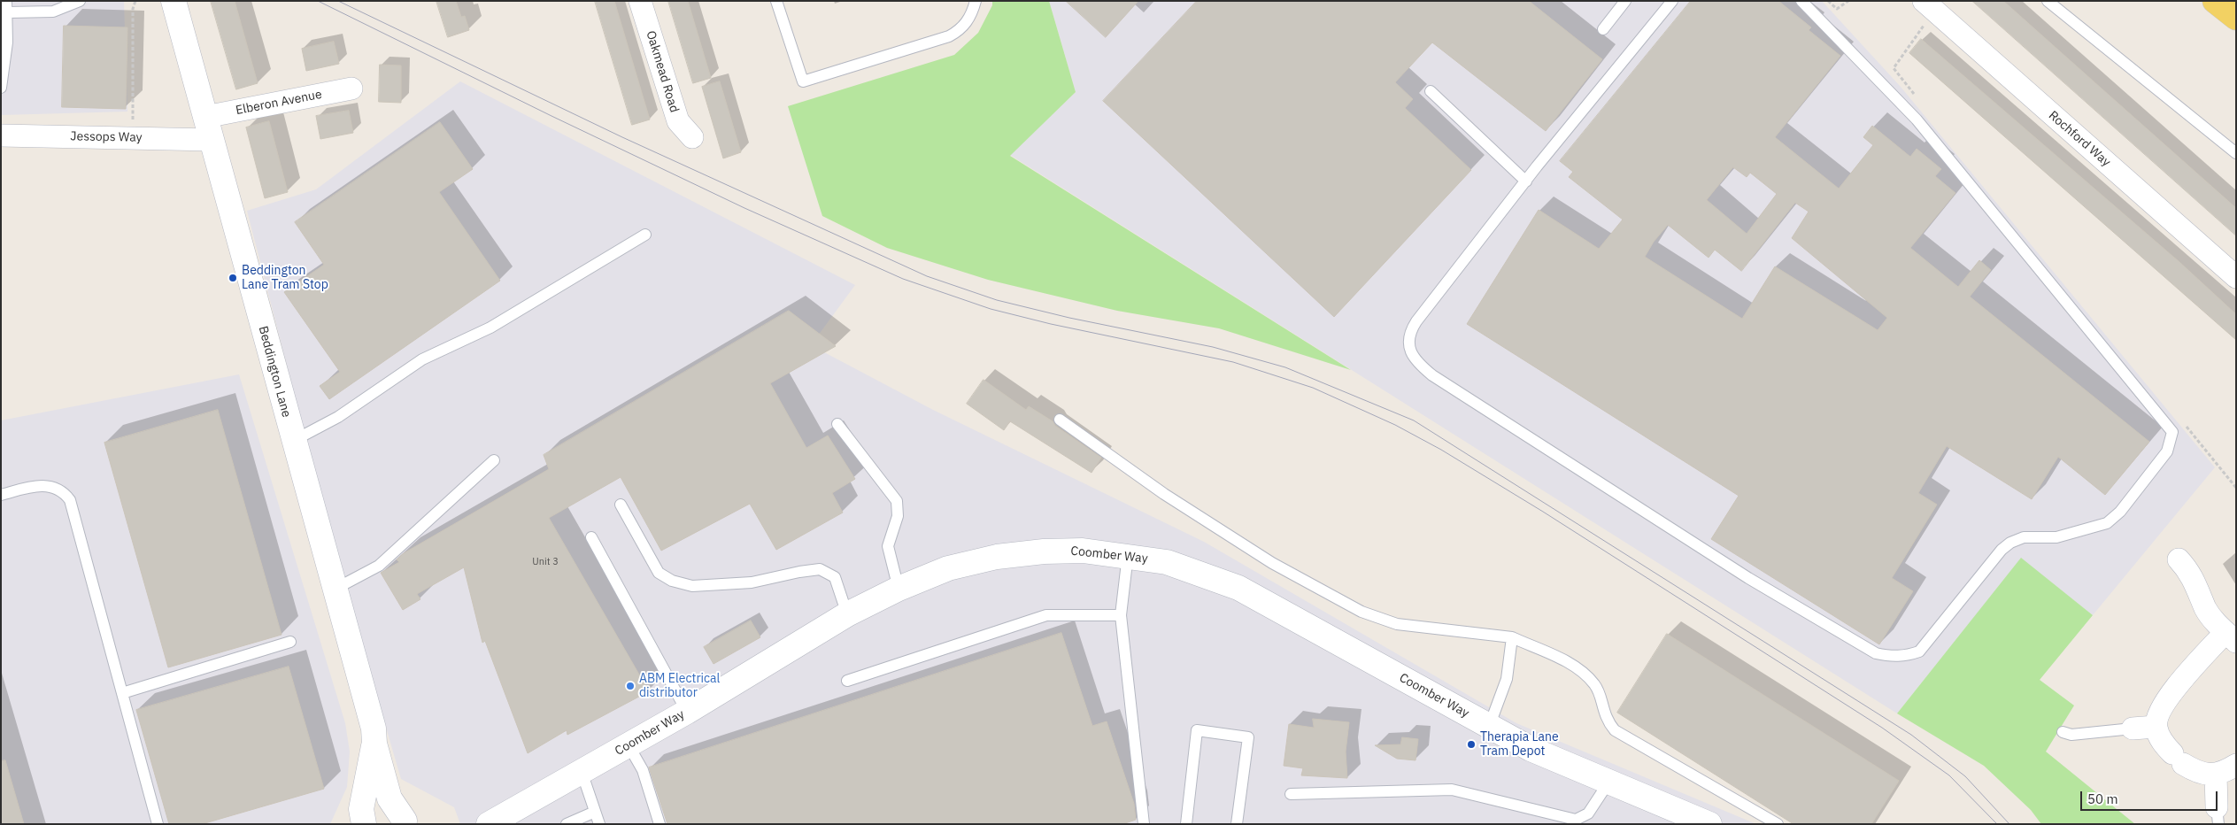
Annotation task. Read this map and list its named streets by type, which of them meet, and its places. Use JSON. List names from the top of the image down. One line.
{"streets":{"street":["Oakmead Road","Elberon Avenue","Jessops Way","Rochford Way","Beddington Lane","Coomber Way"]},"crossings":[["Elberon Avenue","Beddington Lane"],["Jessops Way","Beddington Lane"]],"places":["Beddington Lane Tram Stop","ABM Electrical distributor","Therapia Lane Tram Depot"],"house_numbers":["Unit 3"],"scale_bar":"50 m"}
